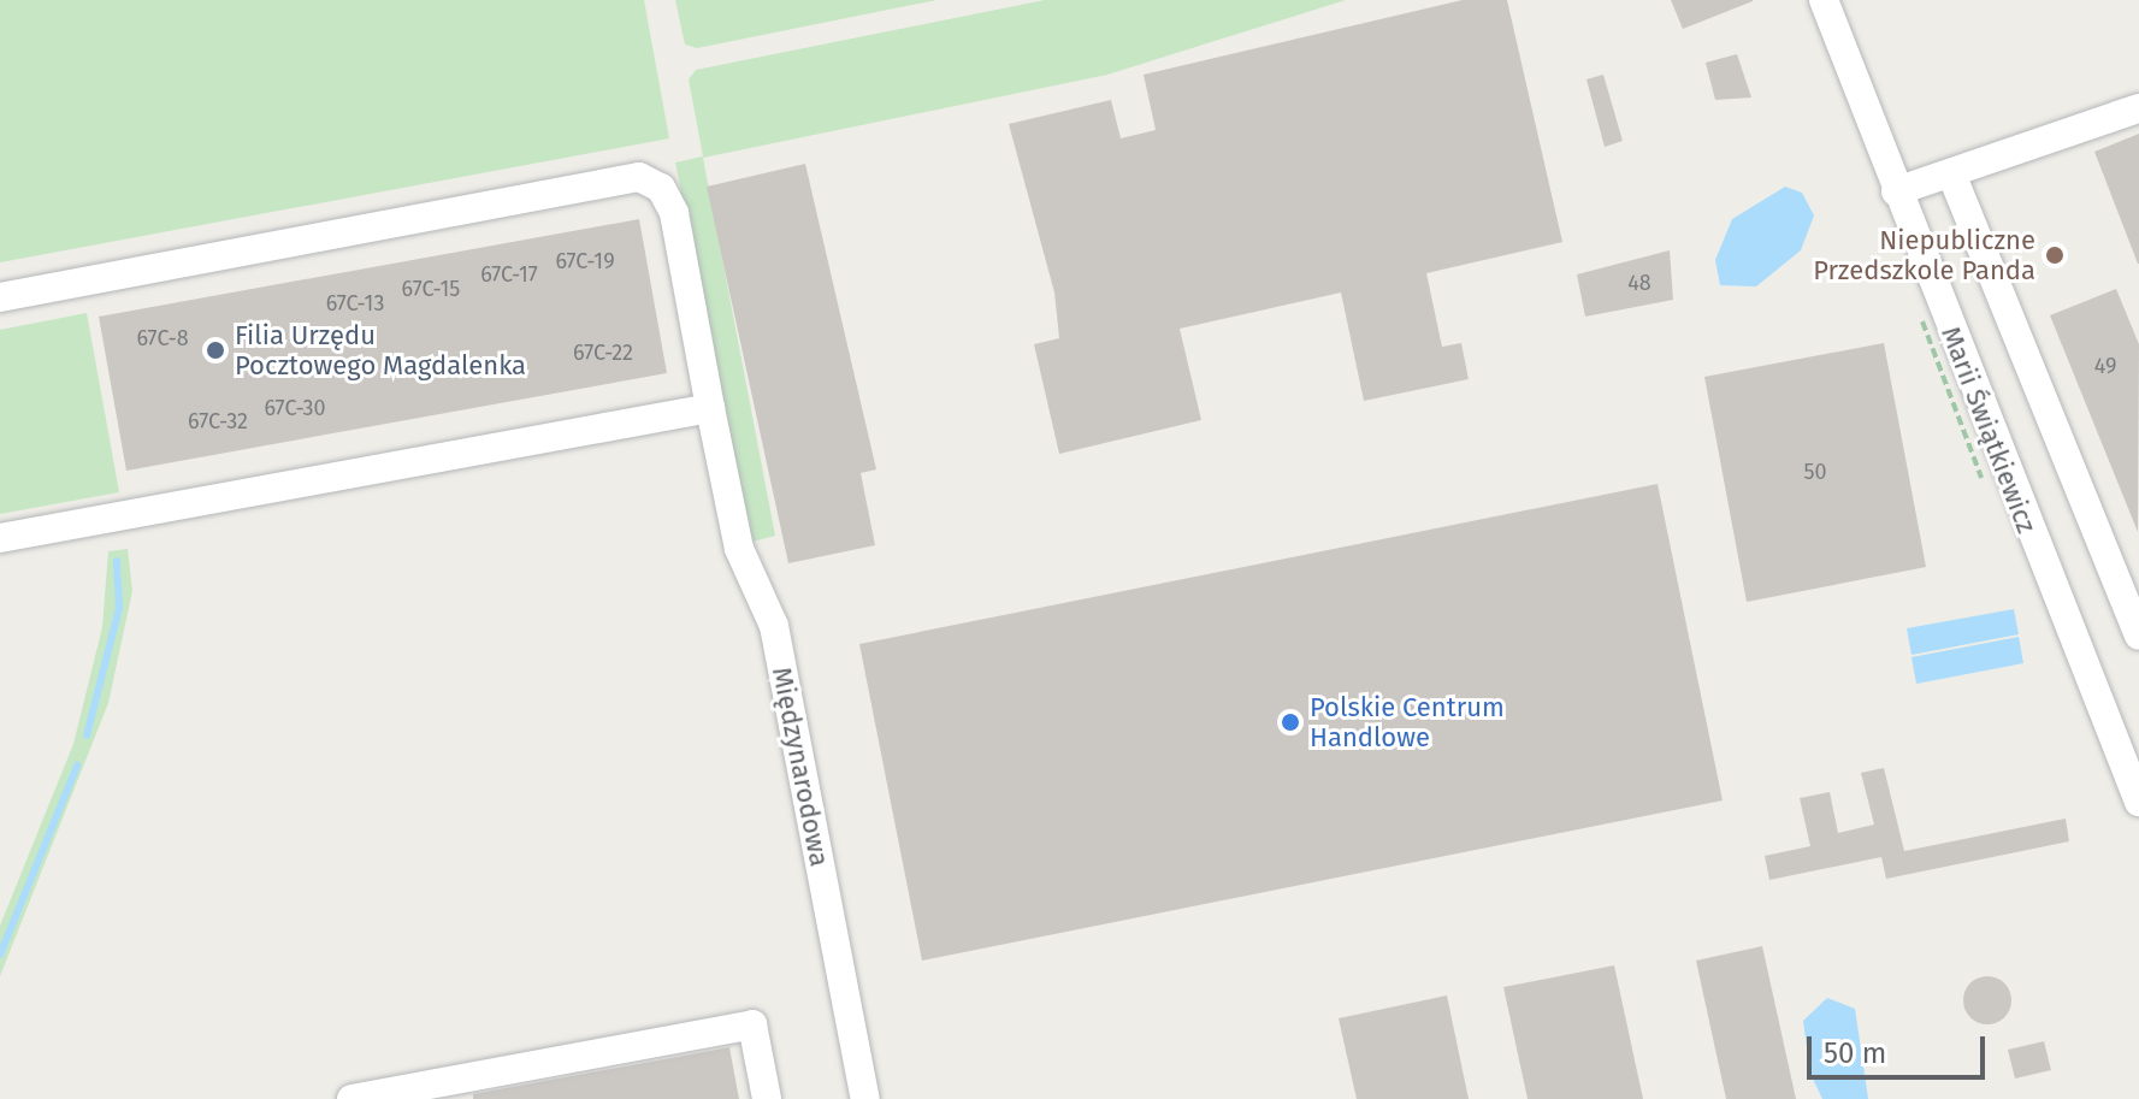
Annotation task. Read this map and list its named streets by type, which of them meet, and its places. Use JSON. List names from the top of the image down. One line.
{"streets":{"street":["Marii Świątkiewicz","Międzynarodowa"]},"places":["Niepubliczne Przedszkole Panda","Filia Urzędu Pocztowego Magdalenka","Polskie Centrum Handlowe"],"house_numbers":["67C-19","67C-17","48","67C-15","67C-13","67C-8","67C-22","49","67C-30","67C-32","50"],"scale_bar":"50 m"}
